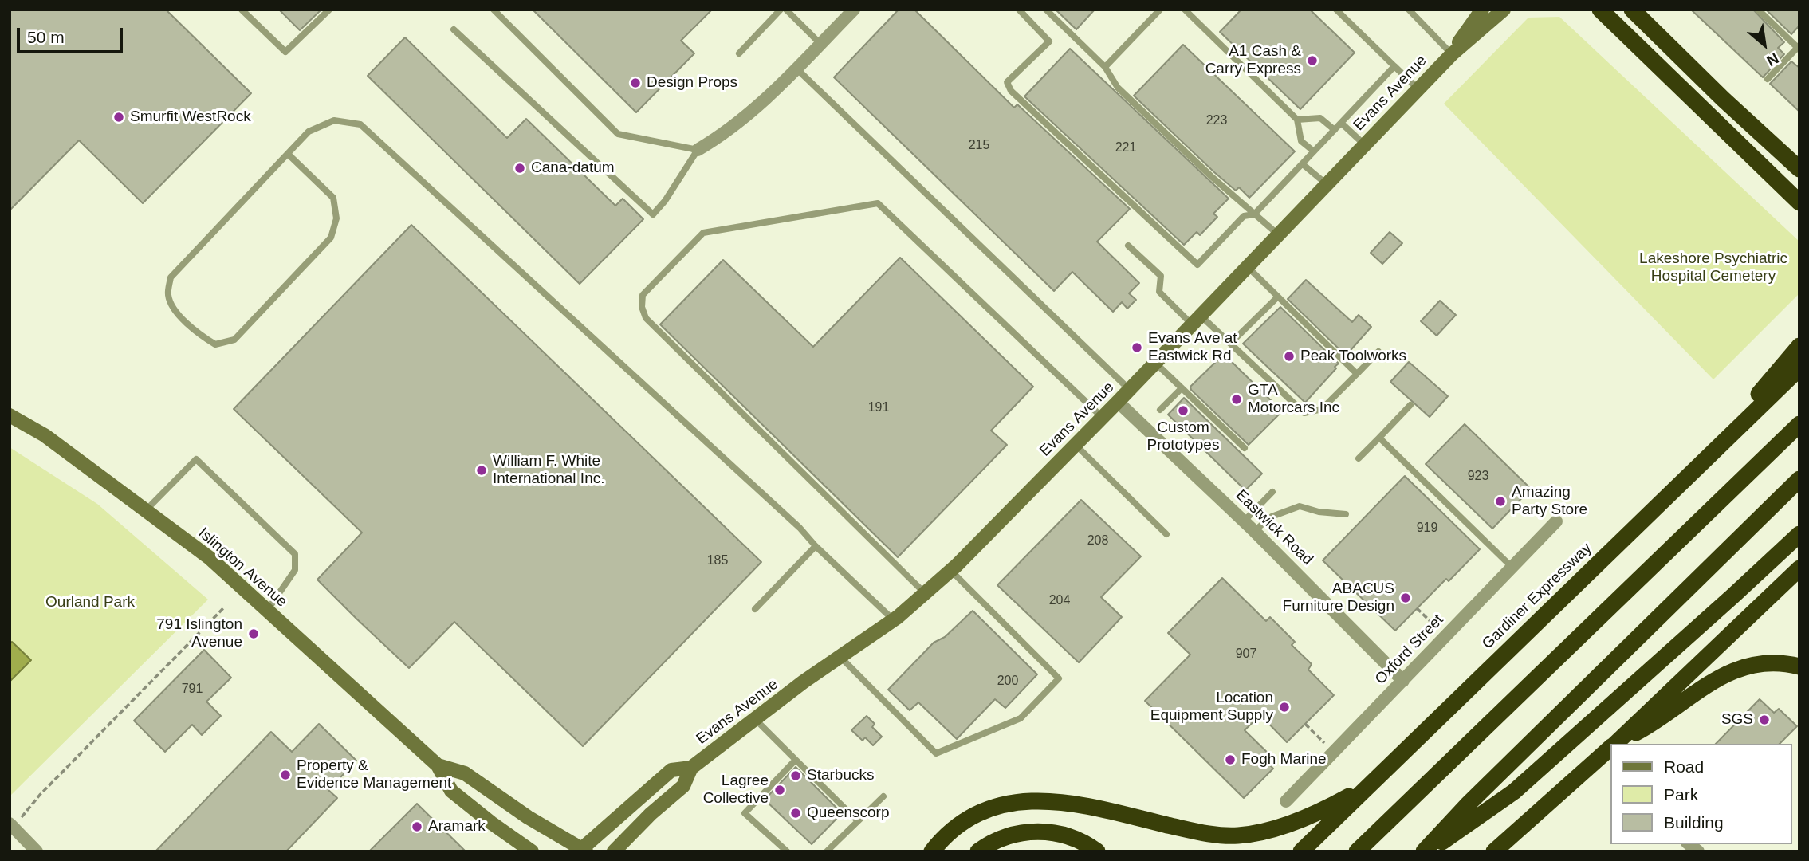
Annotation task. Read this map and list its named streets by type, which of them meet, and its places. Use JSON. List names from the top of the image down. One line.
{"streets":{"highway":["Gardiner Expressway"],"main road":["Evans Avenue","Islington Avenue"],"street":["Eastwick Road","Oxford Street"]},"crossings":[["Evans Avenue","Eastwick Road"],["Evans Avenue","Islington Avenue"],["Eastwick Road","Oxford Street"]],"parks":["Lakeshore Psychiatric Hospital Cemetery","Ourland Park"],"places":["A1 Cash & Carry Express","Design Props","Smurfit WestRock","Cana-datum","Evans Ave at Eastwick Rd","Peak Toolworks","GTA Motorcars Inc","Custom Prototypes","William F. White International Inc.","Amazing Party Store","ABACUS Furniture Design","791 Islington Avenue","Location Equipment Supply","SGS","Fogh Marine","Property & Evidence Management","Starbucks","Lagree Collective","Queenscorp","Aramark"],"house_numbers":["223","215","221","191","923","919","208","185","204","907","200","791"],"legend":["Road","Park","Building"],"scale_bar":"50 m","north":"bottom right"}
